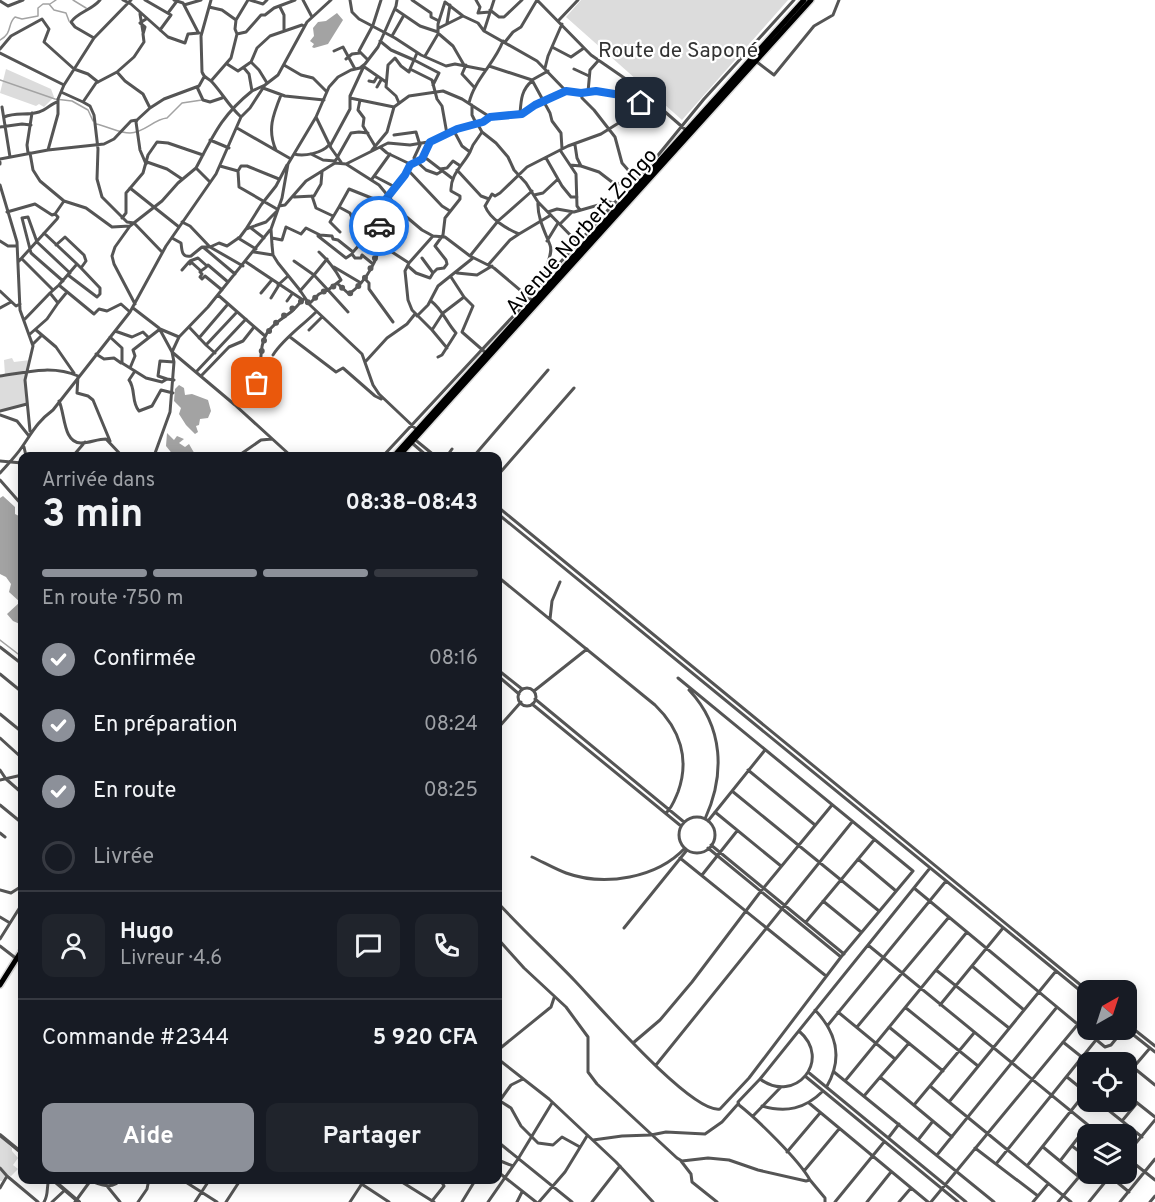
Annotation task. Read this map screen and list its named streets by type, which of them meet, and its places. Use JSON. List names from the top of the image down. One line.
{"streets":{"main road":["Avenue Norbert Zongo"]},"parks":["Route de Saponé"],"north":"top right","page":{"heading":["3 min","Arrivée dans","08:38–08:43"],"panel":["Hugo","Livreur · 4.6","Commande #2344","5 920 CFA"],"bar":"En route · 750 m","list":[["Confirmée","08:16"],["En préparation","08:24"],["En route","08:25"],"Livrée"],"buttons":["Aide","Partager"]}}
